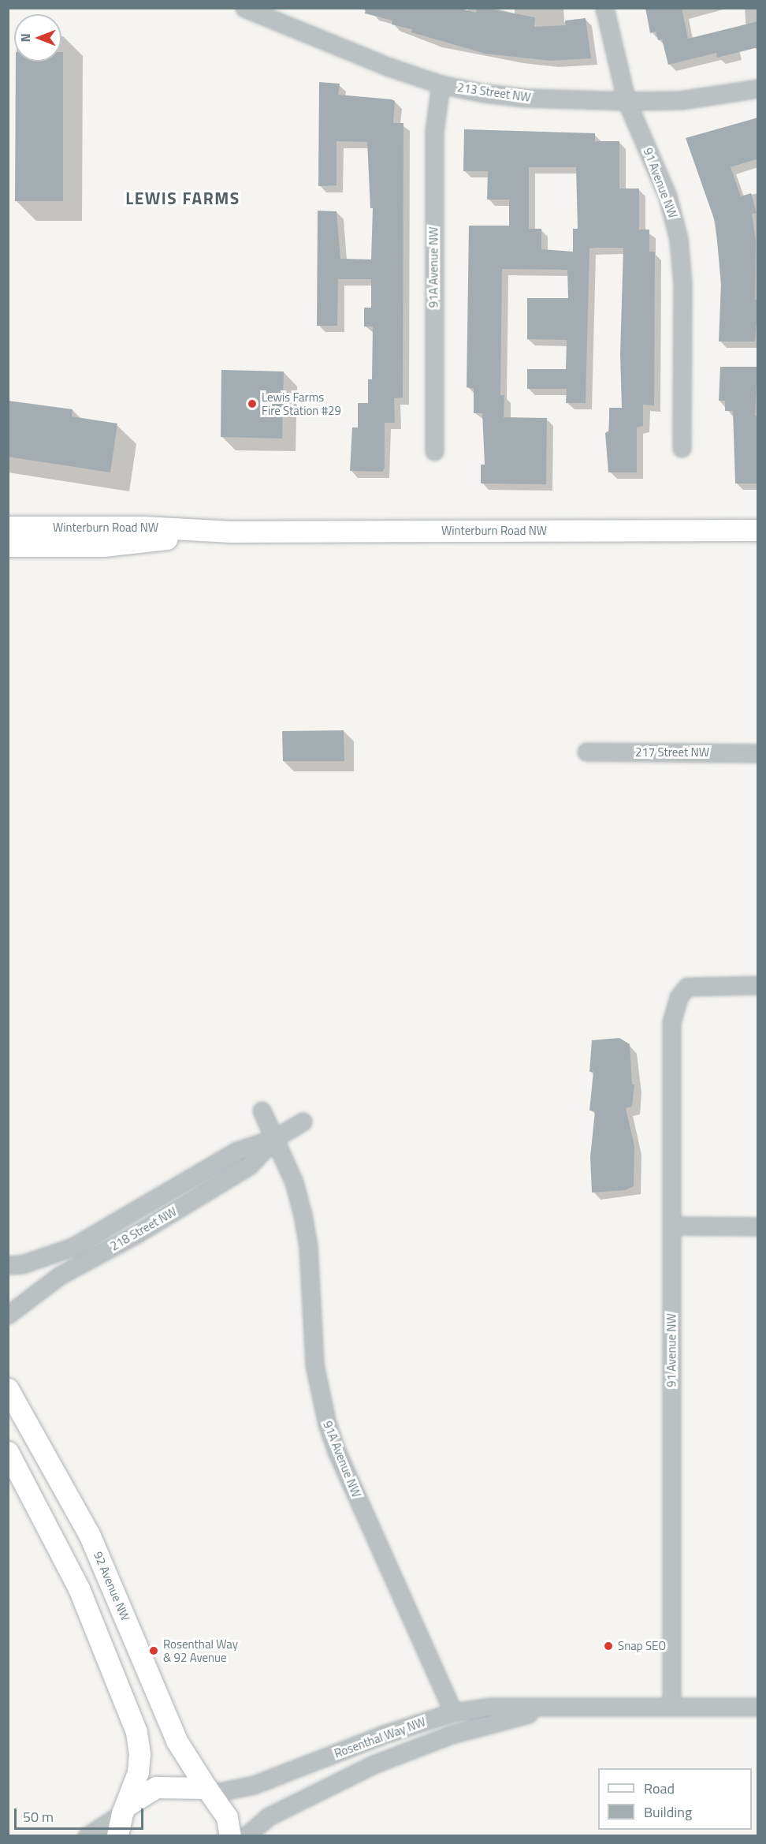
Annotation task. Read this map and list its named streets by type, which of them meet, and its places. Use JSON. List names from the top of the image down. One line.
{"streets":{"main road":["Winterburn Road NW","92 Avenue NW"],"street":["213 Street NW","91 Avenue NW","91A Avenue NW","217 Street NW","218 Street NW","Rosenthal Way NW"]},"crossings":[["213 Street NW","91 Avenue NW"],["213 Street NW","91A Avenue NW"],["91 Avenue NW","Rosenthal Way NW"],["91A Avenue NW","218 Street NW"],["91A Avenue NW","Rosenthal Way NW"],["92 Avenue NW","Rosenthal Way NW"]],"districts":["LEWIS FARMS"],"places":["Lewis Farms Fire Station #29","Snap SEO","Rosenthal Way & 92 Avenue"],"legend":["Road","Building"],"scale_bar":"50 m","north":"left"}
